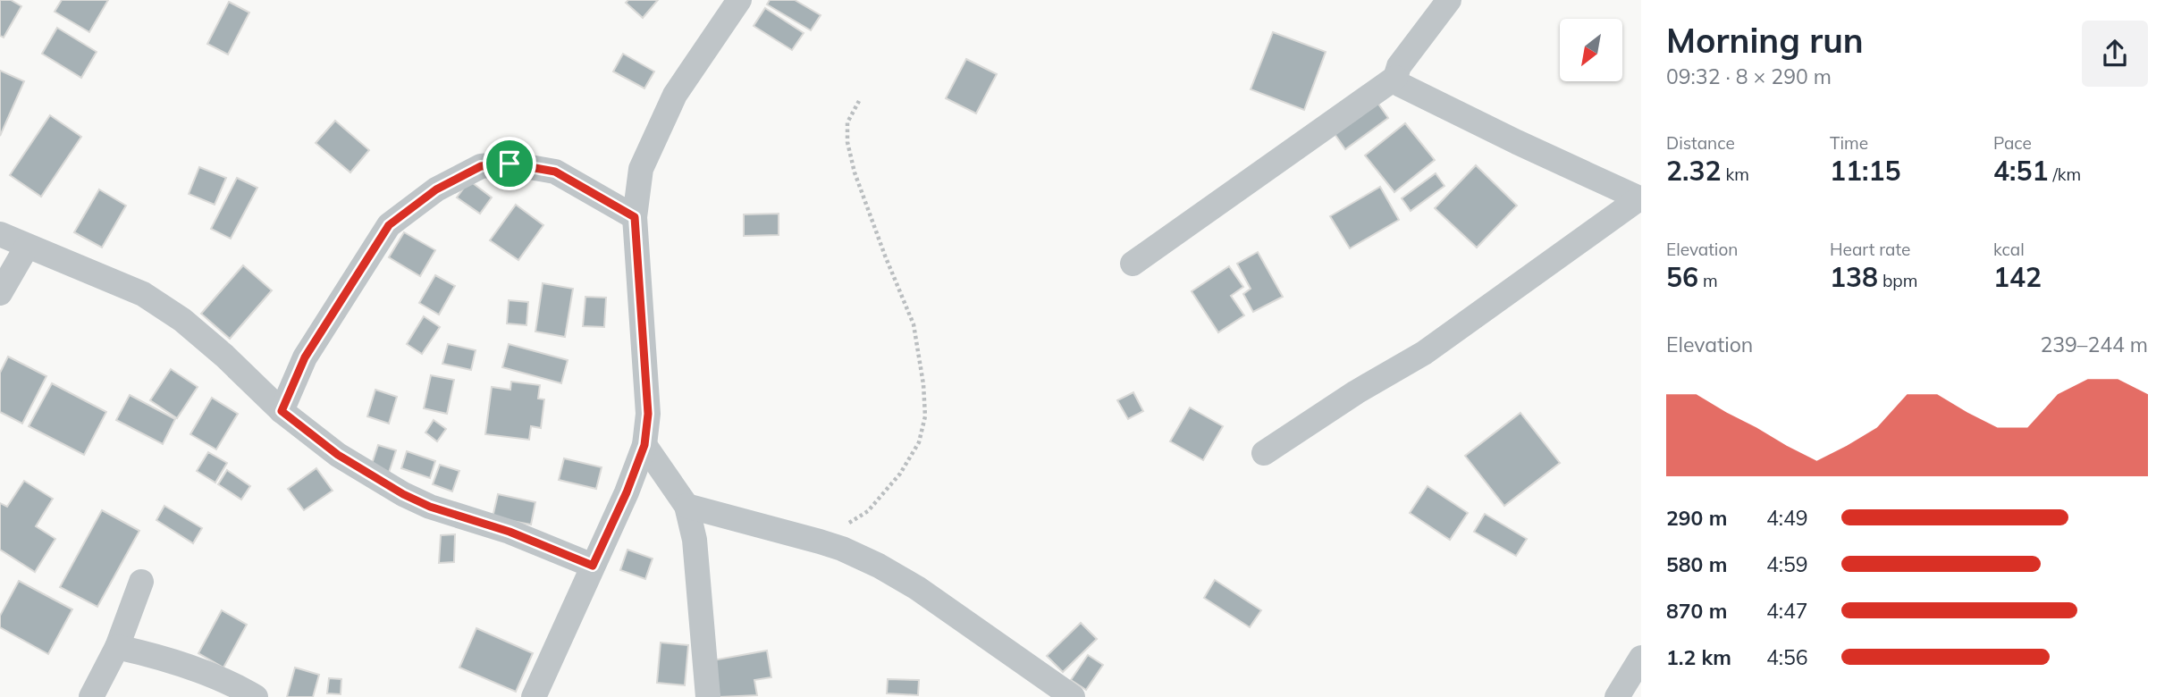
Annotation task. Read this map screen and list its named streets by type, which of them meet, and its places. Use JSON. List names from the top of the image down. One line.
{"north":"bottom left","page":{"heading":["Morning run","09:32 · 8 × 290 m"],"stats":[["Distance","2.32 km"],["Time","11:15"],["Pace","4:51 /km"],["Elevation","56 m"],["Heart rate","138 bpm"],["kcal","142"]],"chart":["Elevation","239–244 m"],"list":[{"name":"290 m","note":"4:49"},{"name":"580 m","note":"4:59"},{"name":"870 m","note":"4:47"},{"name":"1.2 km","note":"4:56"}]}}
